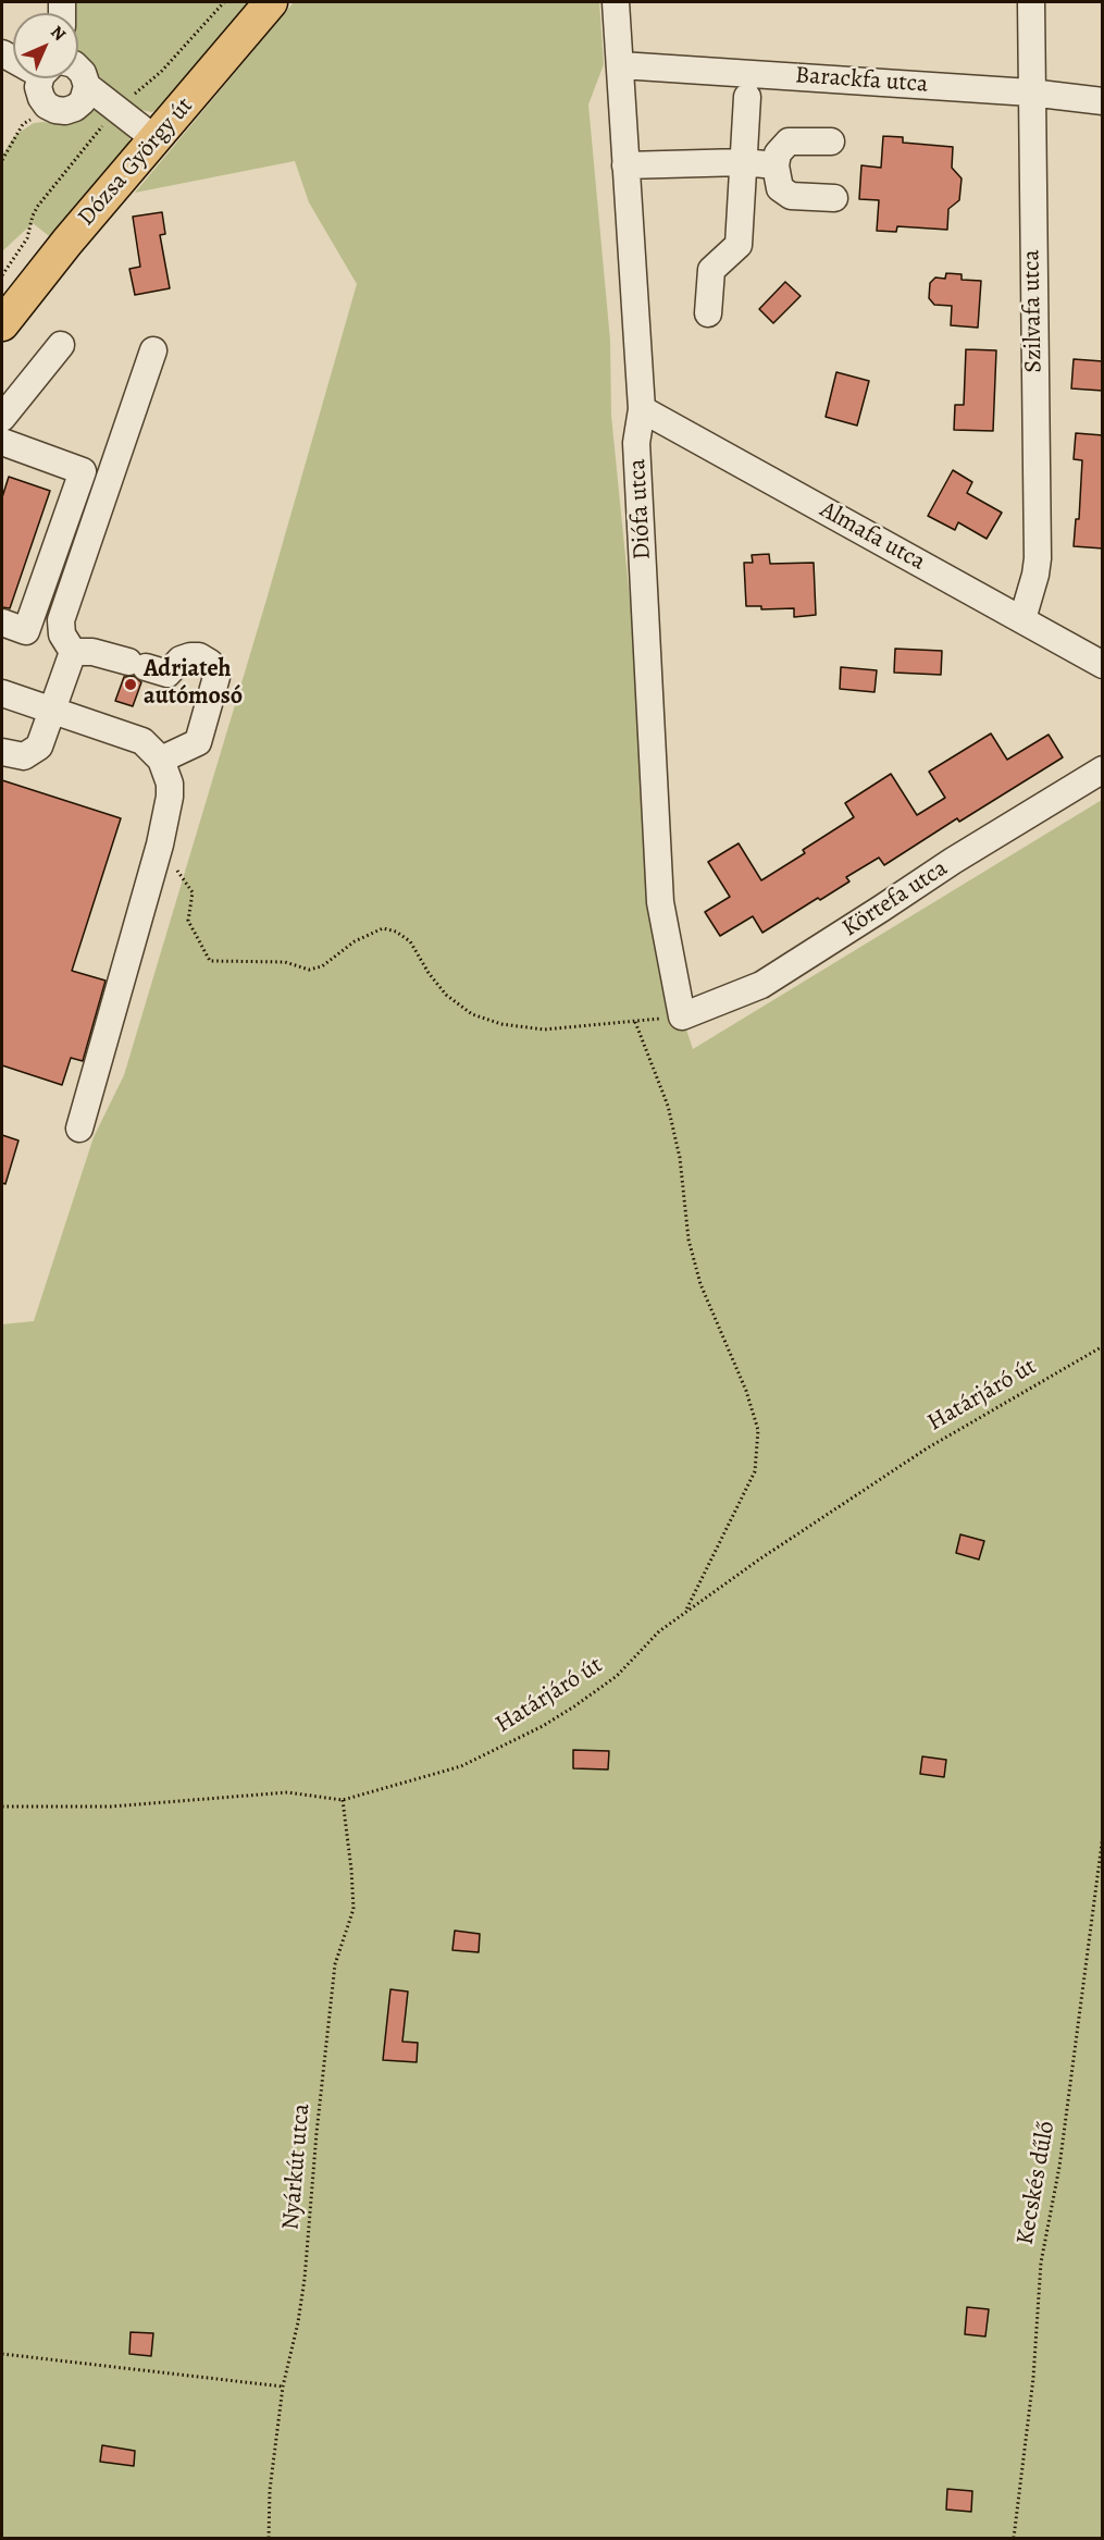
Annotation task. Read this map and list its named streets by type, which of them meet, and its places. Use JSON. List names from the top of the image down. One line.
{"streets":{"main road":["Dózsa György út"],"street":["Barackfa utca","Szilvafa utca","Diófa utca","Almafa utca","Körtefa utca"],"path":["Határjáró út","Nyárkút utca","Kecskés dűlő"]},"crossings":[["Barackfa utca","Szilvafa utca"],["Barackfa utca","Diófa utca"],["Szilvafa utca","Almafa utca"],["Diófa utca","Almafa utca"],["Diófa utca","Körtefa utca"],["Határjáró út","Nyárkút utca"]],"places":["Adriateh autómosó"],"north":"top right"}
